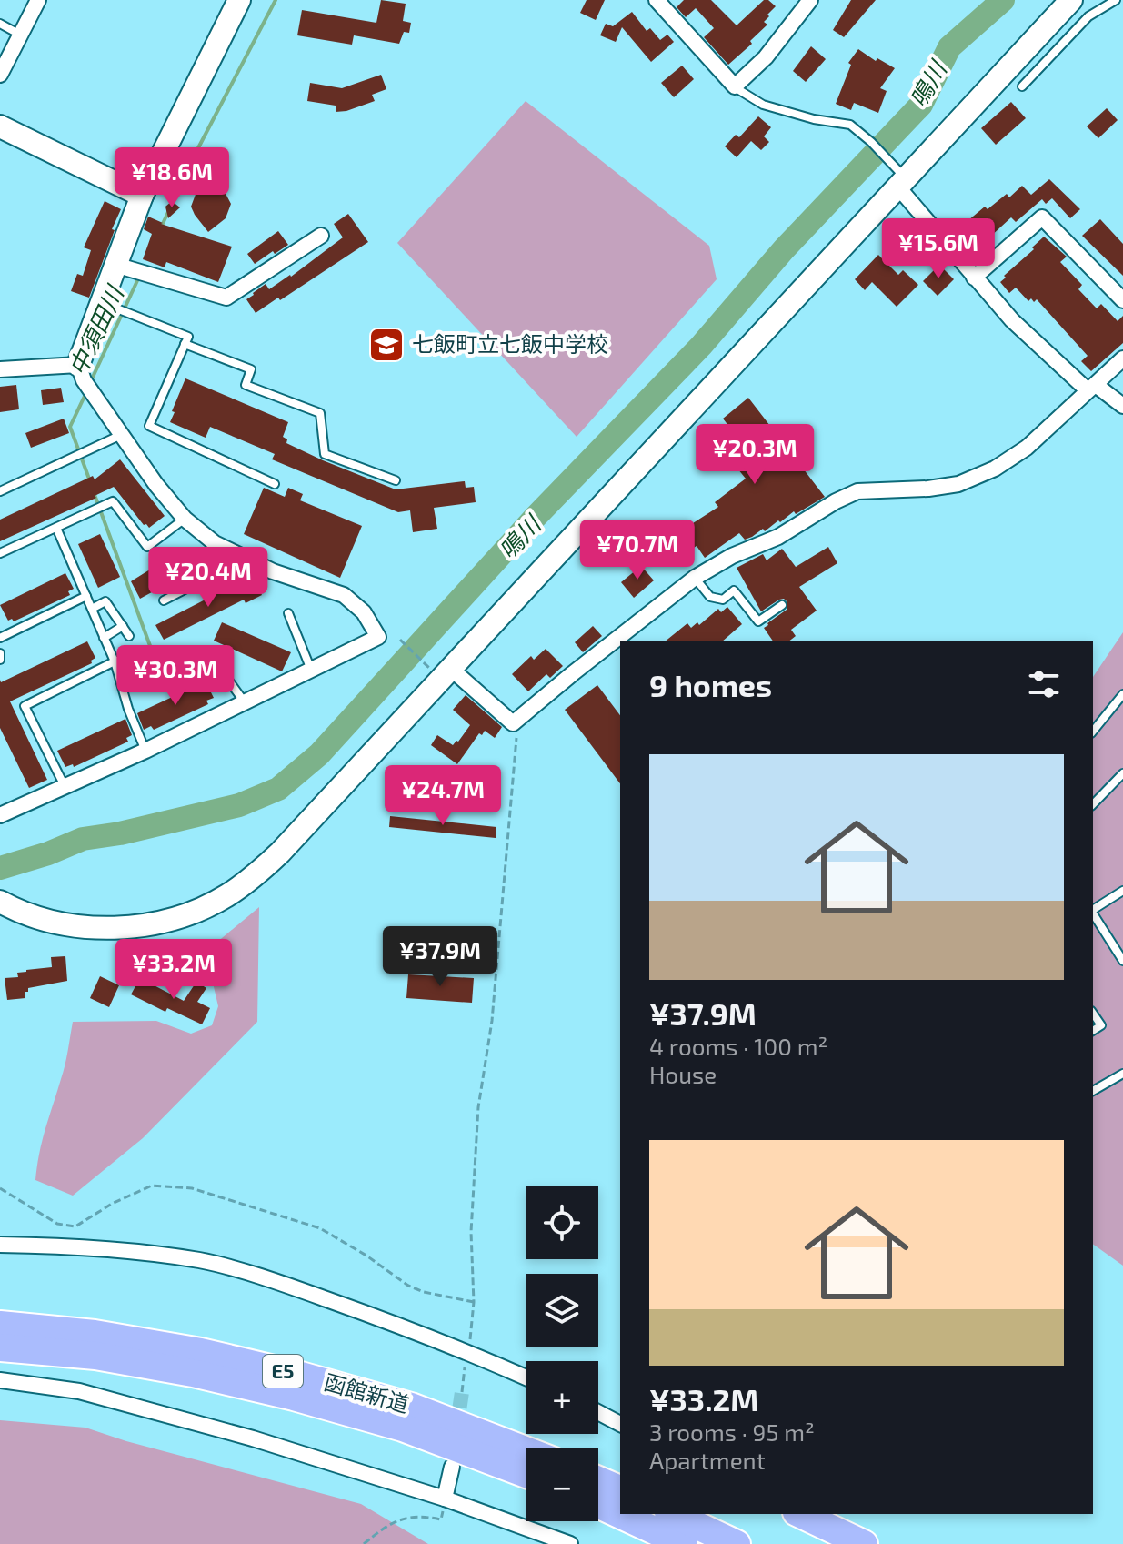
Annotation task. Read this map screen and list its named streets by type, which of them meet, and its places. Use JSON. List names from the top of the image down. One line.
{"streets":{"highway":["E5","函館新道"]},"water":["鳴川","中須田川"],"places":{"school or university":["七飯町立七飯中学校"]},"page":{"price":["¥18.6M","¥15.6M","¥20.3M","¥70.7M","¥20.4M","¥30.3M","¥24.7M","¥37.9M","¥33.2M"],"heading":"9 homes","list":[{"name":"¥37.9M","note":"4 rooms · 100 m² · House"},{"name":"¥33.2M","note":"3 rooms · 95 m² · Apartment"}],"map_buttons":["+","−"]}}
